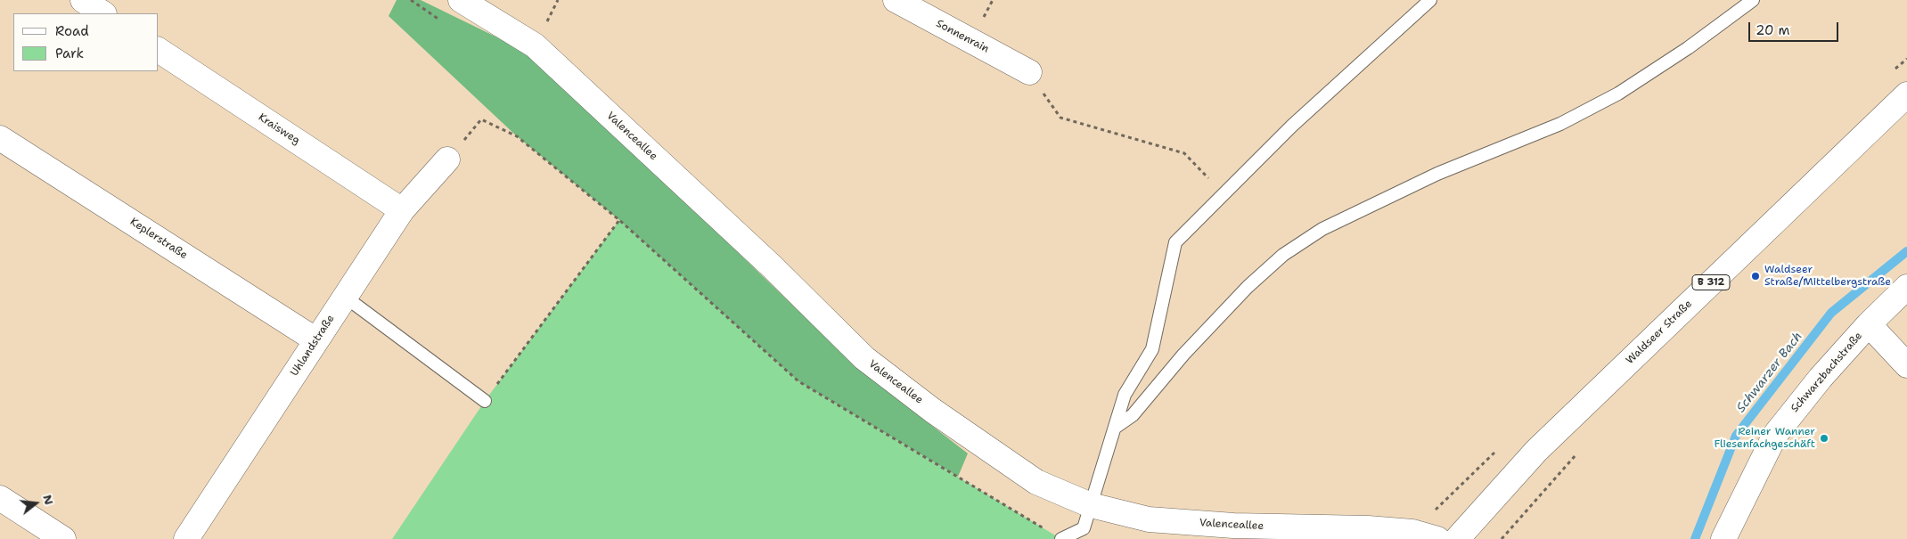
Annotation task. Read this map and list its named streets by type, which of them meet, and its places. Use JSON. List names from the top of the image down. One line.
{"streets":{"street":["Sonnenrain","Kraisweg","Valenceallee","Keplerstraße","B 312","Waldseer Straße","Uhlandstraße","Schwarzbachstraße"]},"crossings":[["Kraisweg","Uhlandstraße"],["Keplerstraße","Uhlandstraße"]],"water":["Schwarzer Bach"],"places":["Waldseer Straße/Mittelbergstraße","Reiner Wanner Fliesenfachgeschäft"],"legend":["Road","Park"],"scale_bar":"20 m","north":"right"}
